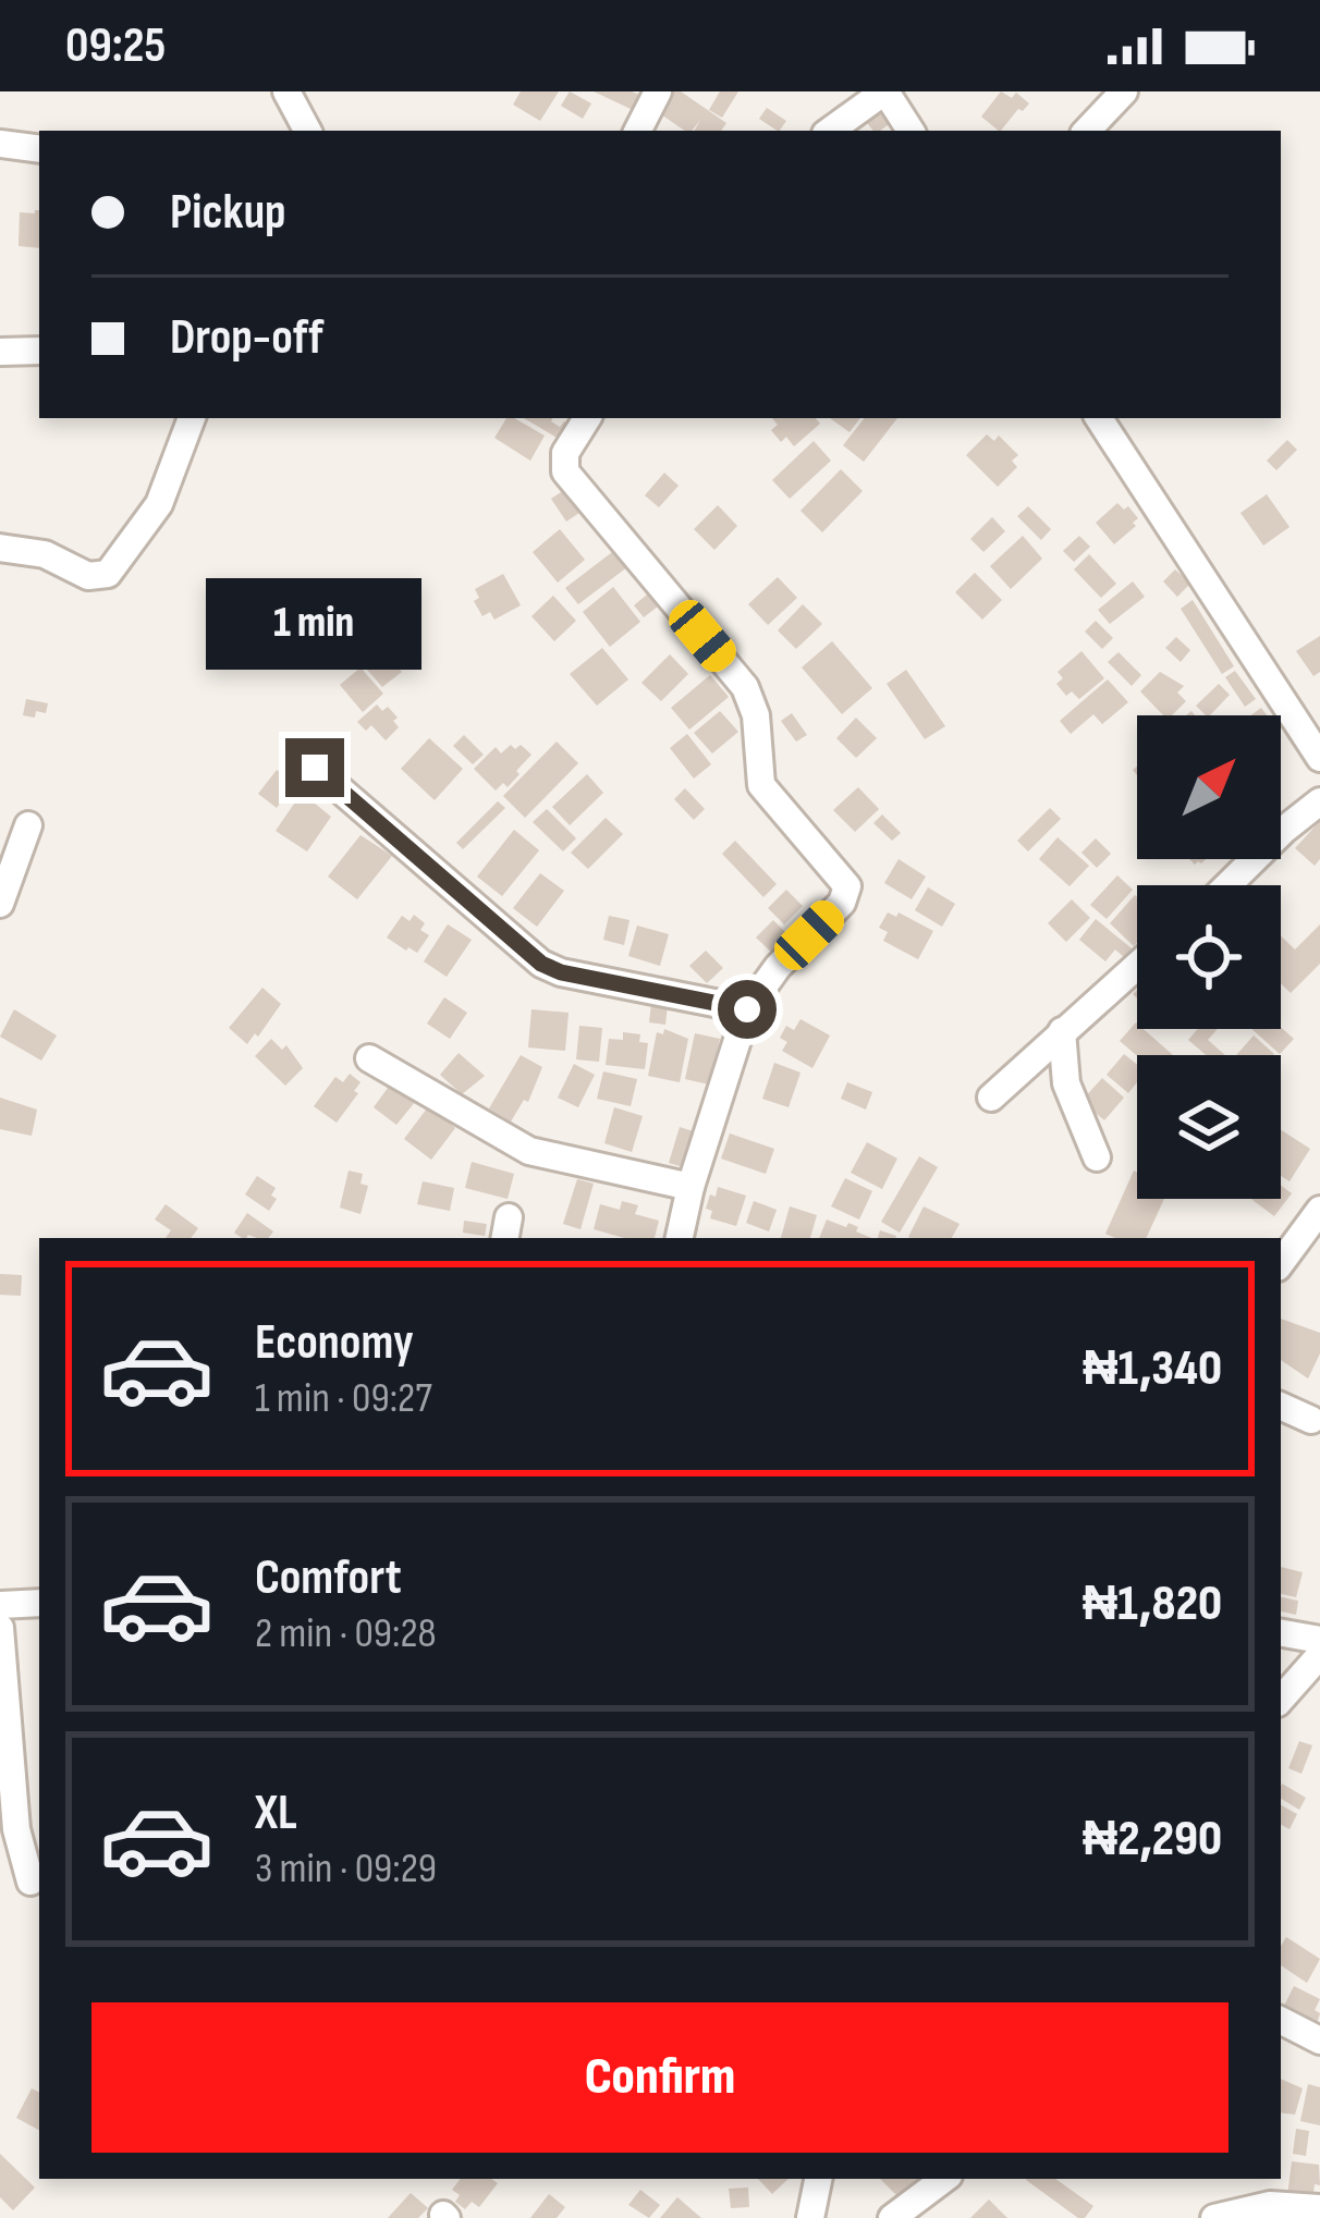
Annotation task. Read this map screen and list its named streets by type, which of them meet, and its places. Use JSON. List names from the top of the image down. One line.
{"north":"top right","page":{"status":"09:25","banner":["Pickup","Drop-off"],"bubble":"1 min","list":[{"name":"Economy","note":"1 min · 09:27","value":"₦1,340"},{"name":"Comfort","note":"2 min · 09:28","value":"₦1,820"},{"name":"XL","note":"3 min · 09:29","value":"₦2,290"}],"buttons":"Confirm"}}
